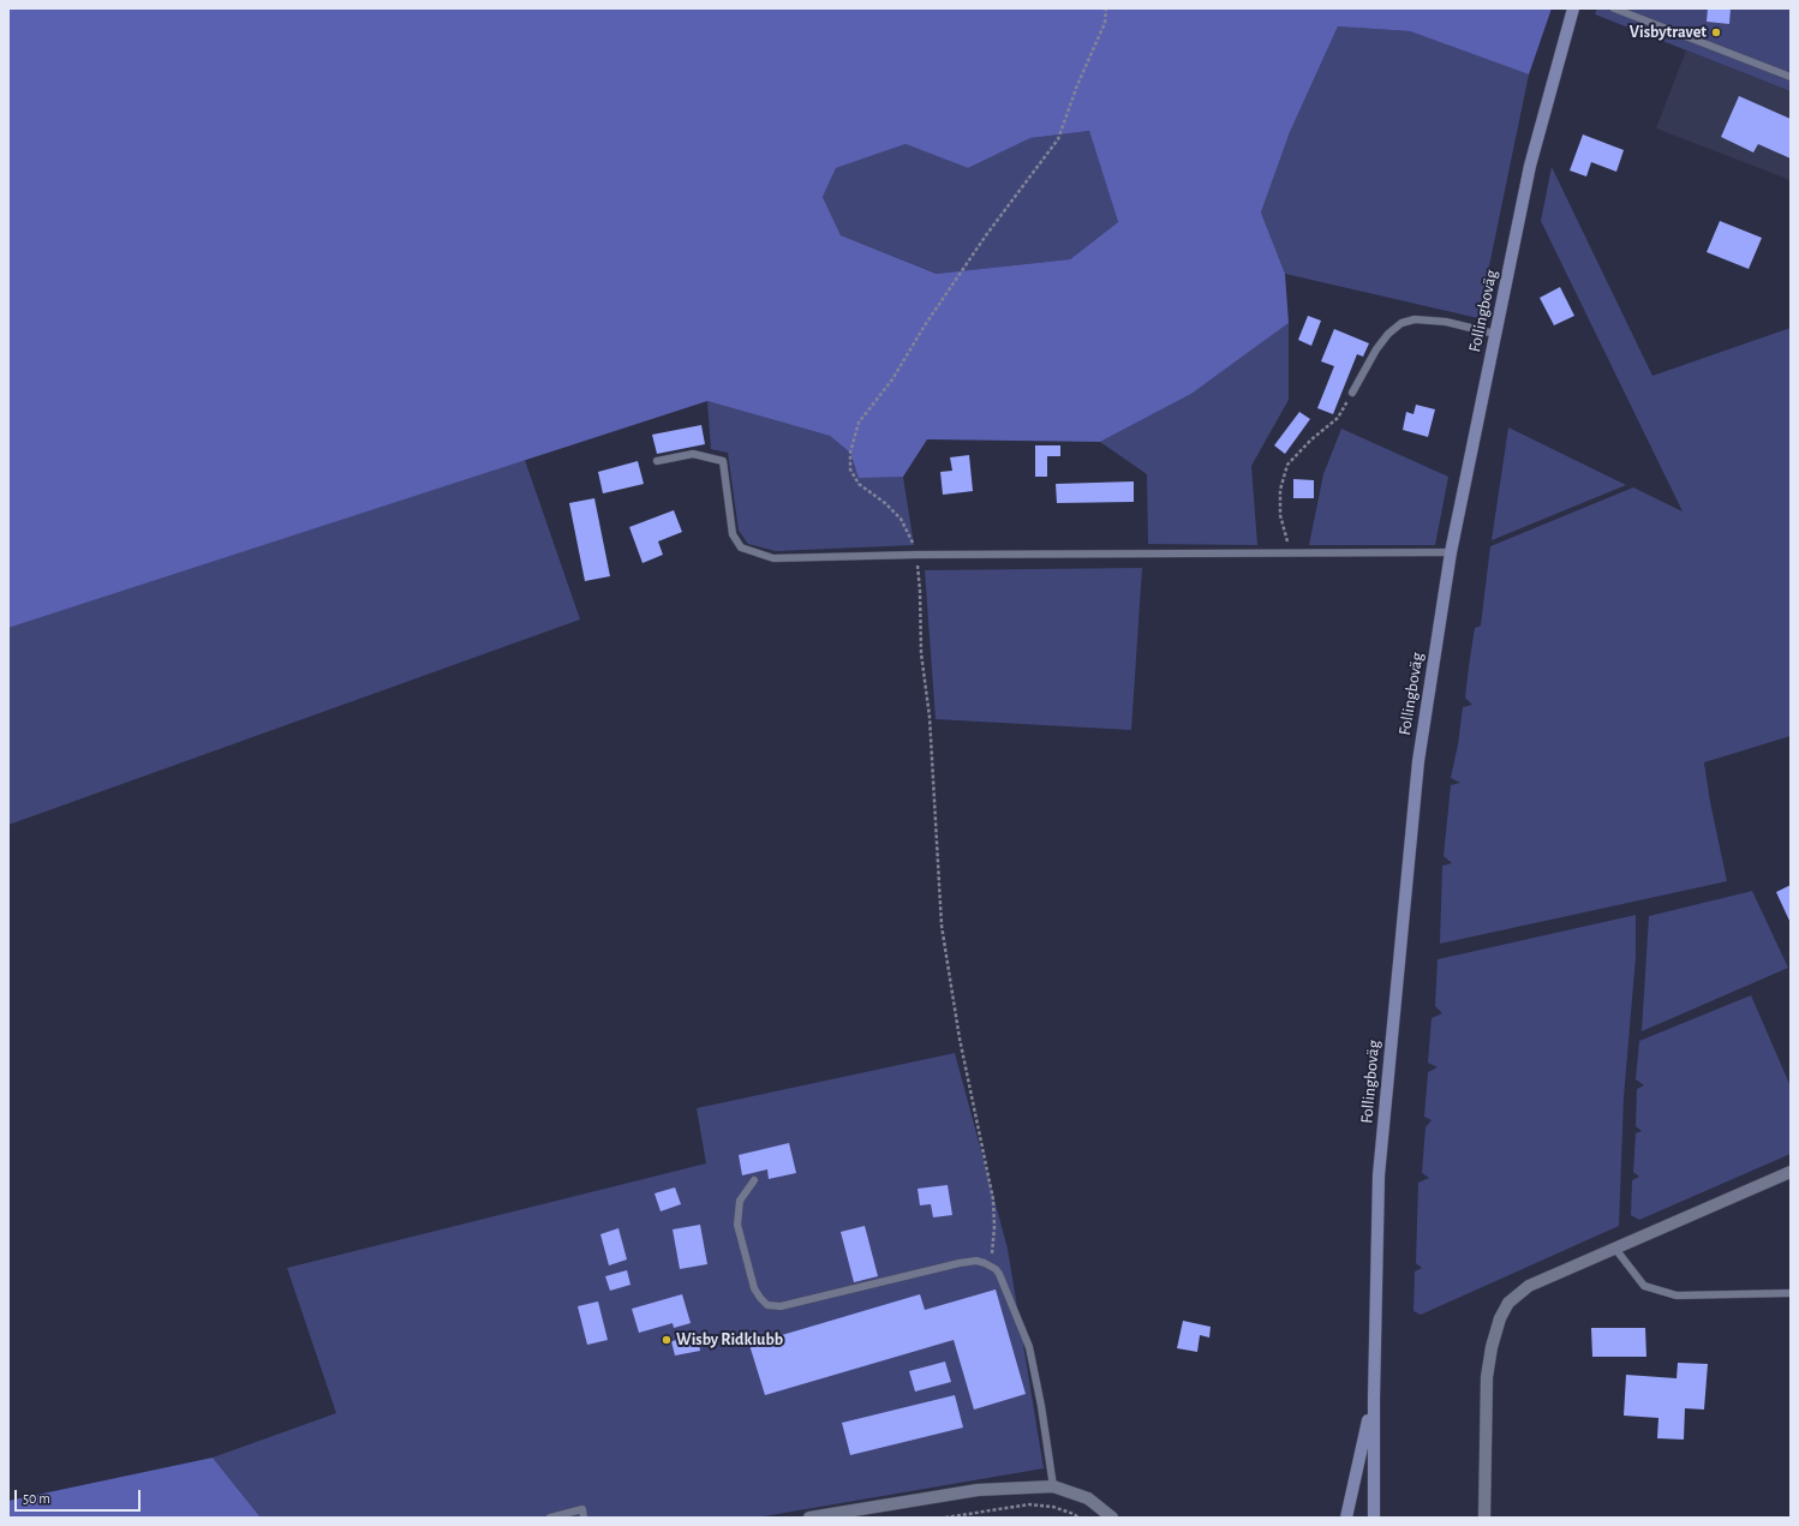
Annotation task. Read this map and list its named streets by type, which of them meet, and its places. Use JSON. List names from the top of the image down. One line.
{"streets":{"main road":["Follingboväg"]},"places":["Visbytravet","Wisby Ridklubb"],"scale_bar":"50 m"}
